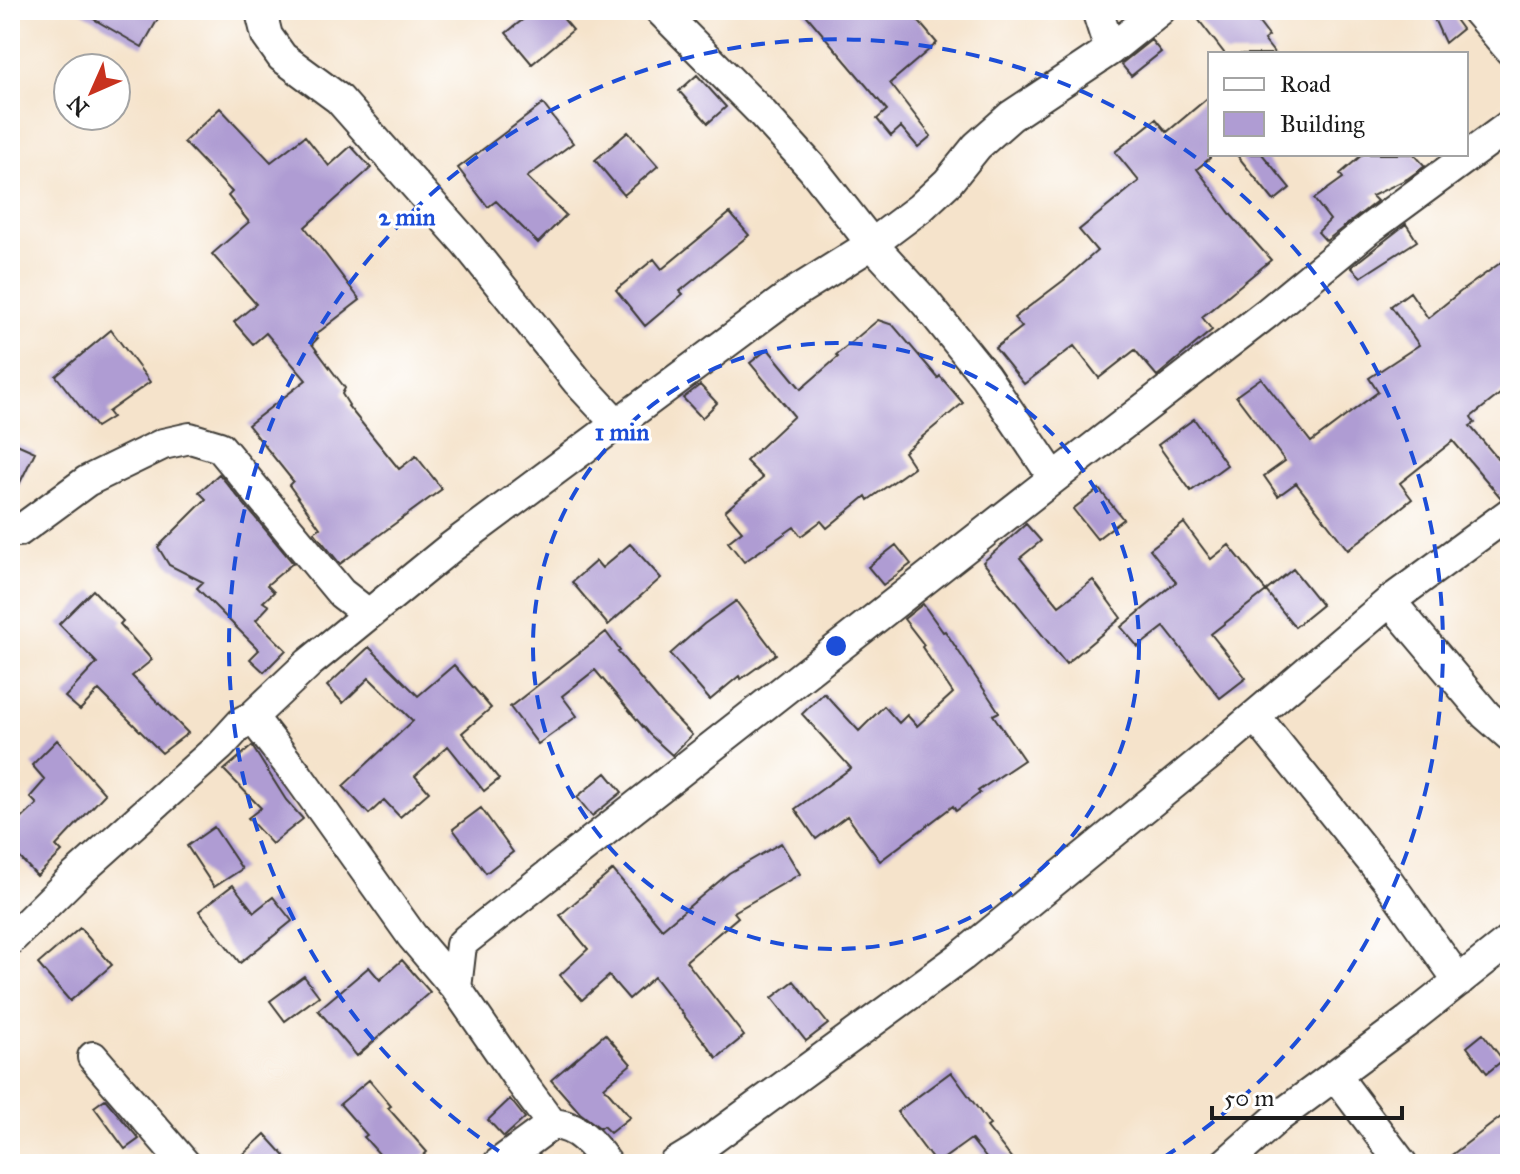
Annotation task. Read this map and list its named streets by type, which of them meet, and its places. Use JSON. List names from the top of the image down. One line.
{"legend":["Road","Building"],"scale_bar":"50 m","north":"bottom left","rings":["2 min","1 min"]}
